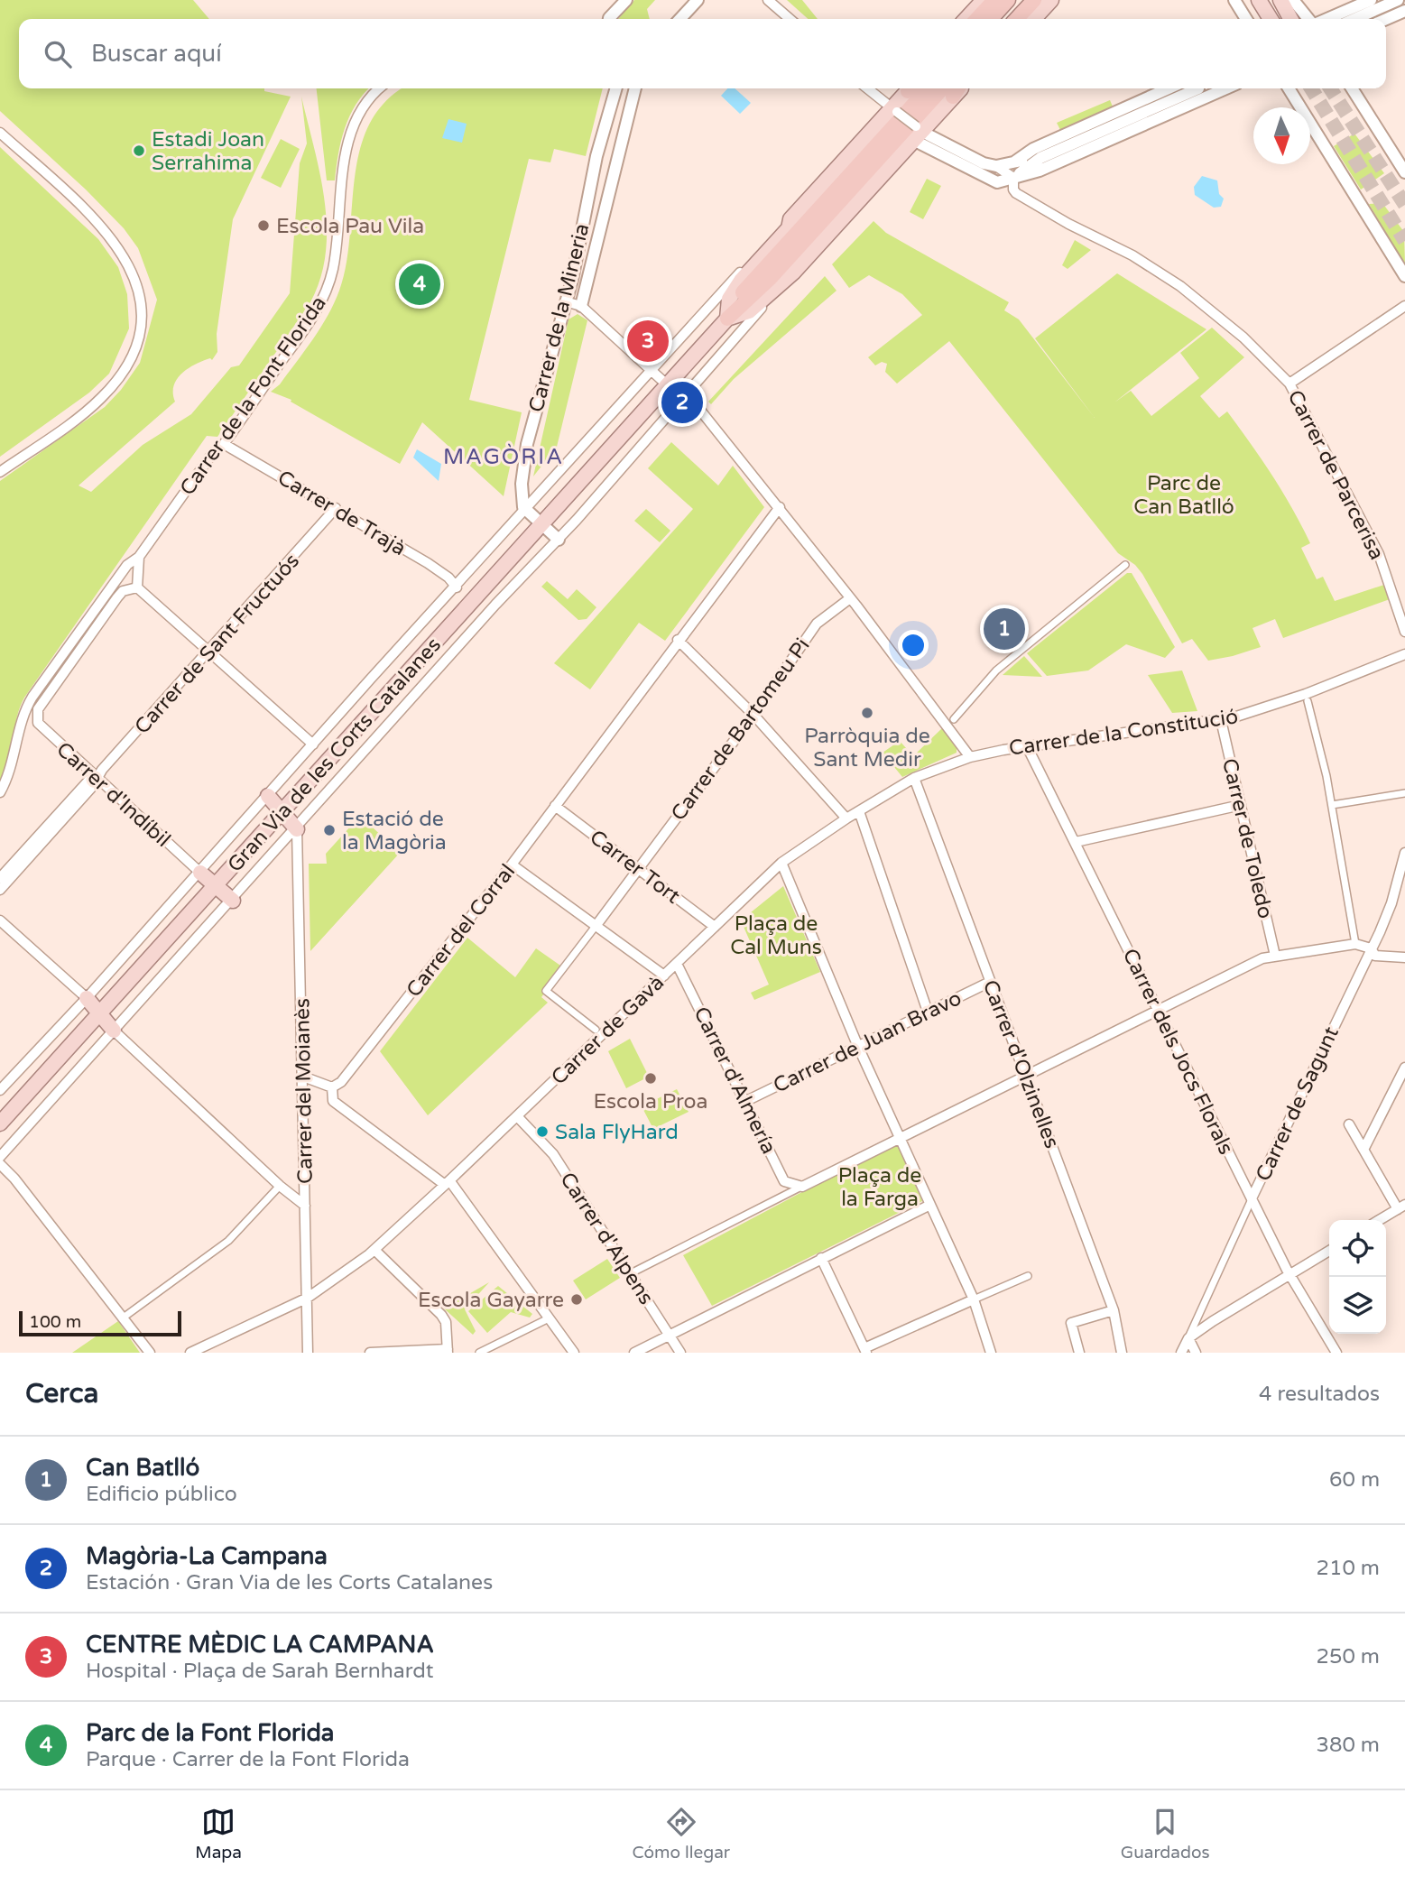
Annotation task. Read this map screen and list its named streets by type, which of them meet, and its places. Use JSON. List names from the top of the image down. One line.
{"streets":{"highway":["Gran Via de les Corts Catalanes"],"street":["Carrer de la Mineria","Carrer de la Font Florida","Carrer de Parcerisa","Carrer de Trajà","Carrer de Sant Fructuós","Carrer de Bartomeu Pi","Carrer de la Constitució","Carrer d'Indíbil","Carrer de Toledo","Carrer Tort","Carrer del Corral","Carrer de Gavà","Carrer de Juan Bravo","Carrer dels Jocs Florals","Carrer d'Olzinelles","Carrer d'Almería","Carrer del Moianès","Carrer de Sagunt","Carrer d'Alpens"]},"crossings":[["Carrer de la Font Florida","Carrer de Trajà"],["Carrer de Trajà","Carrer de Sant Fructuós"],["Carrer de Sant Fructuós","Carrer d'Indíbil"],["Carrer de Bartomeu Pi","Carrer Tort"],["Carrer de la Constitució","Carrer de Toledo"],["Carrer de la Constitució","Carrer de Gavà"],["Carrer de la Constitució","Carrer dels Jocs Florals"],["Carrer de la Constitució","Carrer d'Olzinelles"],["Carrer Tort","Carrer del Corral"],["Carrer Tort","Carrer de Gavà"],["Carrer de Gavà","Carrer d'Almería"],["Carrer de Gavà","Carrer del Moianès"],["Carrer de Gavà","Carrer d'Alpens"],["Carrer de Juan Bravo","Carrer d'Olzinelles"],["Carrer de Juan Bravo","Carrer d'Almería"],["Carrer dels Jocs Florals","Carrer de Sagunt"]],"districts":["MAGÒRIA"],"parks":["Parc de Can Batlló","Plaça de Cal Muns","Plaça de la Farga"],"places":["Estadi Joan Serrahima","Escola Pau Vila","Parròquia de Sant Medir","Estació de la Magòria","Escola Proa","Sala FlyHard","Escola Gayarre"],"scale_bar":"100 m","north":"bottom","page":{"search":"Buscar aquí","pins":["4","3","2","1"],"scale":"100 m","heading":["Cerca","4 resultados"],"list":[{"mark":"1","name":"Can Batlló","note":"Edificio público","value":"60 m"},{"mark":"2","name":"Magòria-La Campana","note":"Estación · Gran Via de les Corts Catalanes","value":"210 m"},{"mark":"3","name":"CENTRE MÈDIC LA CAMPANA","note":"Hospital · Plaça de Sarah Bernhardt","value":"250 m"},{"mark":"4","name":"Parc de la Font Florida","note":"Parque · Carrer de la Font Florida","value":"380 m"}],"nav":["Mapa","Cómo llegar","Guardados"]}}
